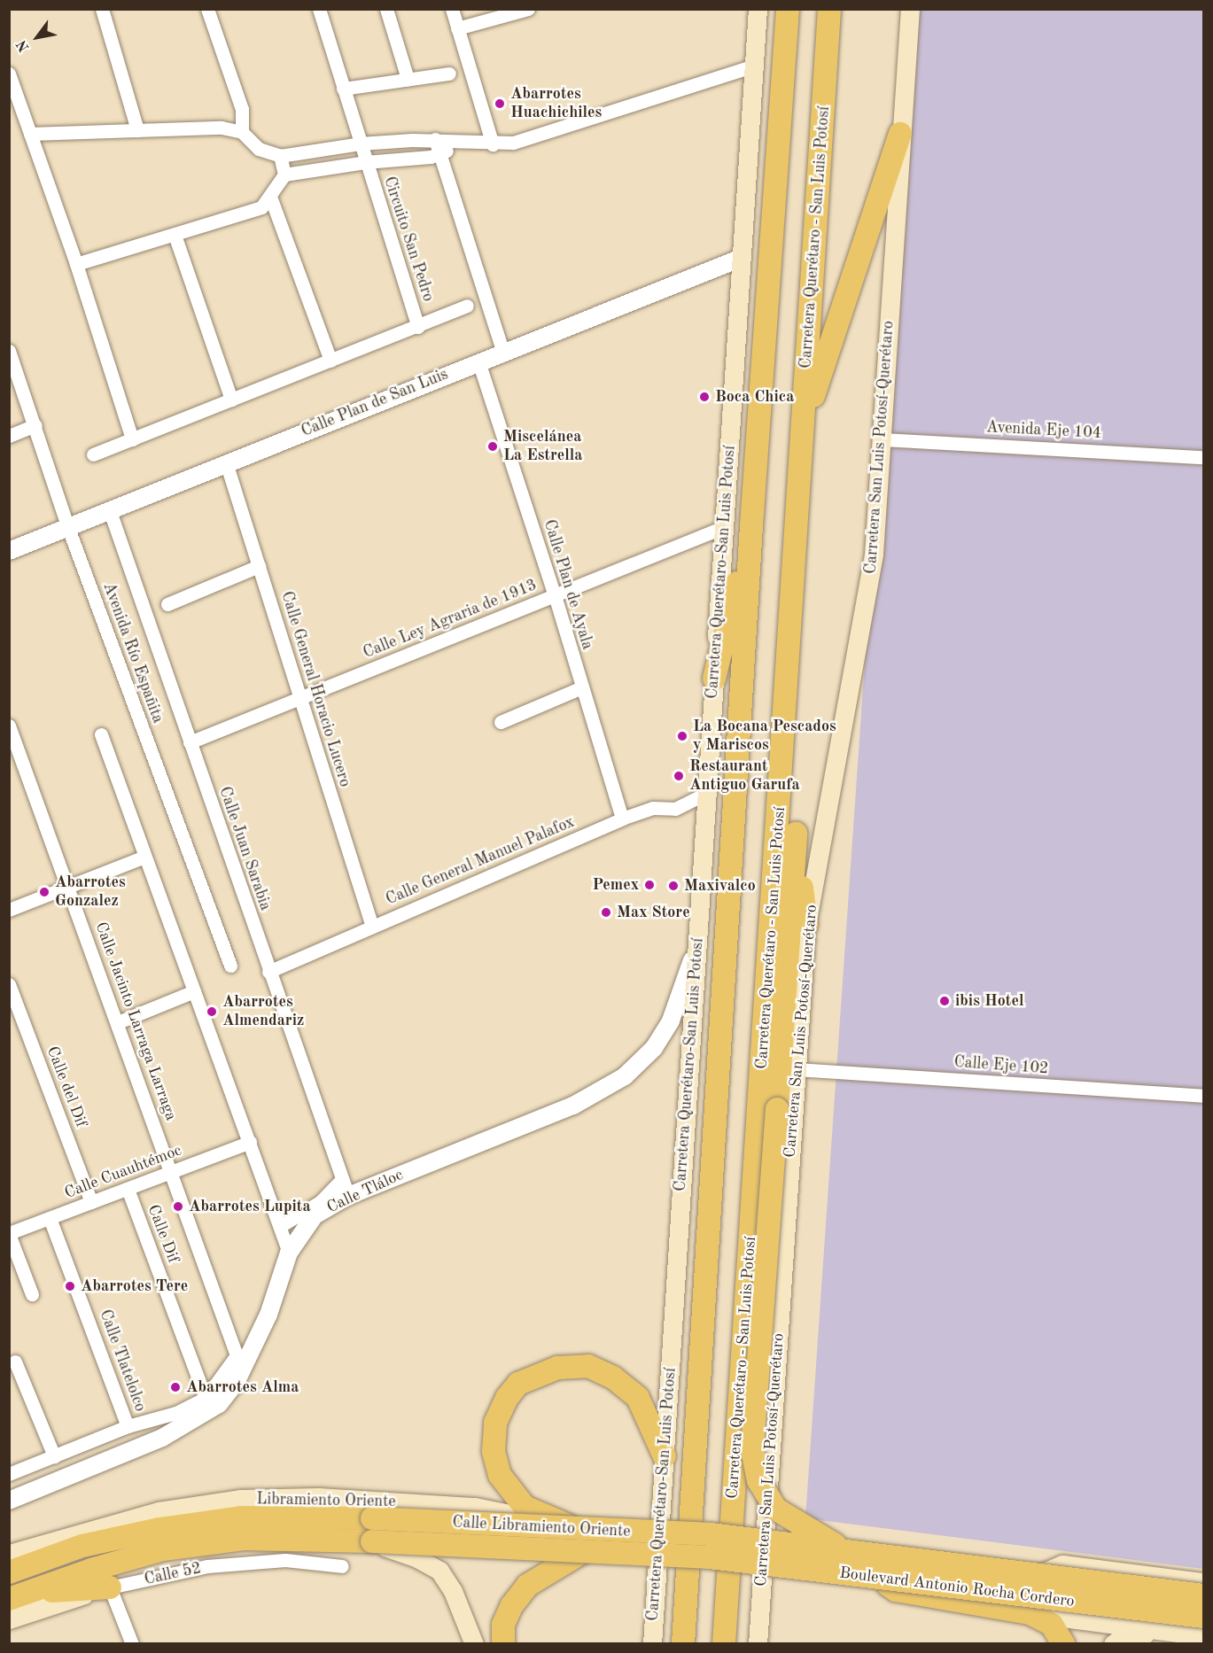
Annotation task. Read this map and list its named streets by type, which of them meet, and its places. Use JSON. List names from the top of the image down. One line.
{"streets":{"highway":["Carretera Querétaro - San Luis Potosí","Libramiento Oriente","Calle Libramiento Oriente","Boulevard Antonio Rocha Cordero"],"main road":["Carretera San Luis Potosí-Querétaro","Carretera Querétaro-San Luis Potosí","Calle 52"],"street":["Circuito San Pedro","Calle Plan de San Luis","Avenida Eje 104","Calle Plan de Ayala","Calle Ley Agraria de 1913","Avenida Río Españita","Calle General Horacio Lucero","Calle Juan Sarabia","Calle General Manuel Palafox","Calle Jacinto Larraga Larraga","Calle Eje 102","Calle del Dif","Calle Cuauhtémoc","Calle Tláloc","Calle Dif","Calle Tlatelolco"]},"crossings":[["Calle Plan de San Luis","Carretera Querétaro-San Luis Potosí"],["Calle Plan de San Luis","Calle Plan de Ayala"],["Calle Plan de San Luis","Avenida Río Españita"],["Calle Plan de San Luis","Calle General Horacio Lucero"],["Calle Plan de San Luis","Calle Juan Sarabia"],["Avenida Eje 104","Carretera San Luis Potosí-Querétaro"],["Carretera San Luis Potosí-Querétaro","Calle Eje 102"],["Carretera Querétaro-San Luis Potosí","Calle Ley Agraria de 1913"],["Carretera Querétaro-San Luis Potosí","Calle General Manuel Palafox"],["Carretera Querétaro-San Luis Potosí","Calle Tláloc"],["Calle Plan de Ayala","Calle Ley Agraria de 1913"],["Calle Plan de Ayala","Calle General Manuel Palafox"],["Calle Ley Agraria de 1913","Calle General Horacio Lucero"],["Calle Ley Agraria de 1913","Calle Juan Sarabia"],["Calle General Horacio Lucero","Calle General Manuel Palafox"],["Calle Juan Sarabia","Calle General Manuel Palafox"],["Calle Juan Sarabia","Calle Tláloc"],["Calle Jacinto Larraga Larraga","Calle Cuauhtémoc"],["Calle Jacinto Larraga Larraga","Calle Tláloc"],["Calle del Dif","Calle Cuauhtémoc"],["Calle Cuauhtémoc","Calle Dif"],["Calle Cuauhtémoc","Calle Tlatelolco"],["Calle Tláloc","Calle Dif"],["Calle Tláloc","Calle Tlatelolco"],["Libramiento Oriente","Calle Libramiento Oriente"],["Calle Libramiento Oriente","Boulevard Antonio Rocha Cordero"]],"places":["Abarrotes Huachichiles","Boca Chica","Miscelánea La Estrella","La Bocana Pescados y Mariscos","Restaurant Antiguo Garufa","Pemex","Maxivalco","Abarrotes Gonzalez","Max Store","ibis Hotel","Abarrotes Almendariz","Abarrotes Lupita","Abarrotes Tere","Abarrotes Alma"],"north":"bottom left"}
